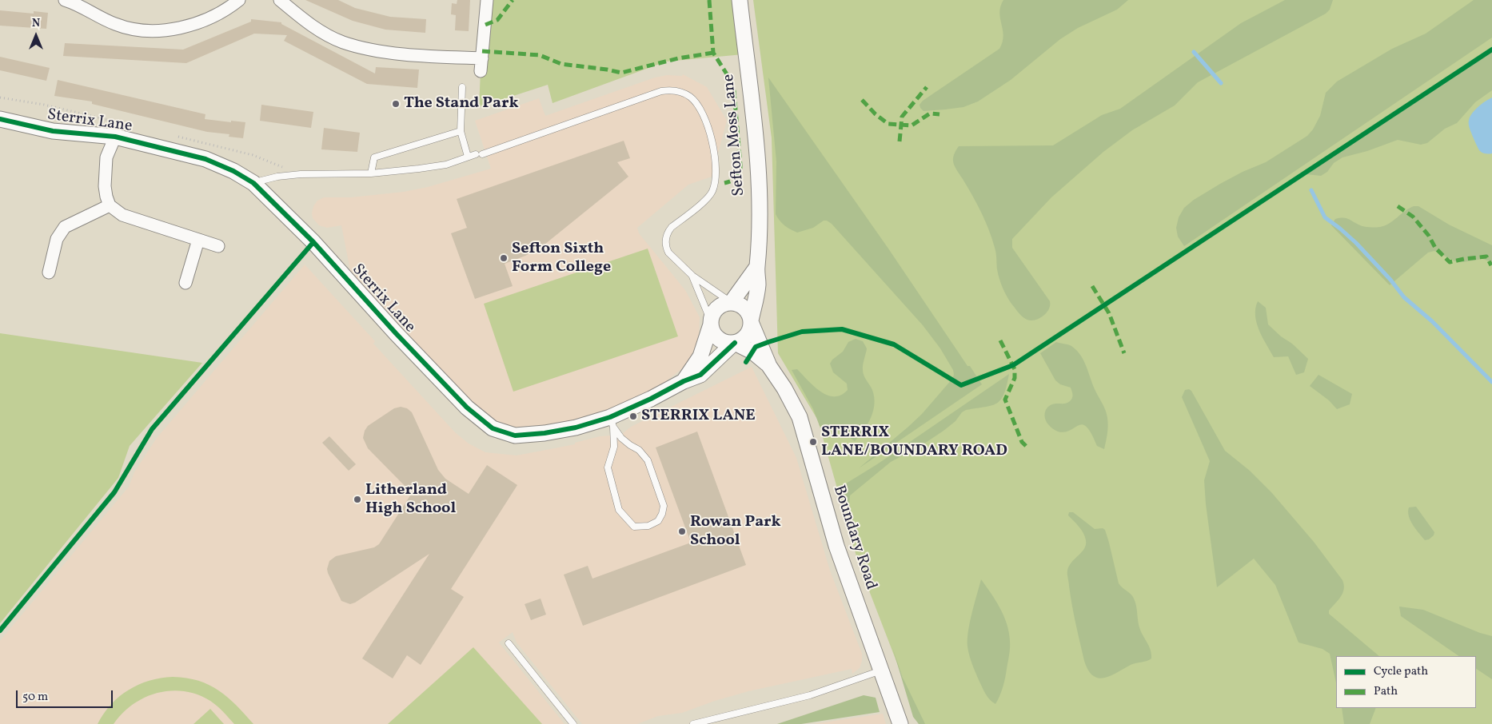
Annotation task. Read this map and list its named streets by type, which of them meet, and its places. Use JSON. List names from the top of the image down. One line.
{"streets":{"street":["Sterrix Lane","Sefton Moss Lane","Boundary Road"]},"crossings":[["Sterrix Lane","Sefton Moss Lane"],["Sterrix Lane","Boundary Road"],["Sefton Moss Lane","Boundary Road"]],"places":["The Stand Park","Sefton Sixth Form College","STERRIX LANE","STERRIX LANE/BOUNDARY ROAD","Litherland High School","Rowan Park School"],"legend":["Cycle path","Path"],"scale_bar":"50 m","north":"top"}
